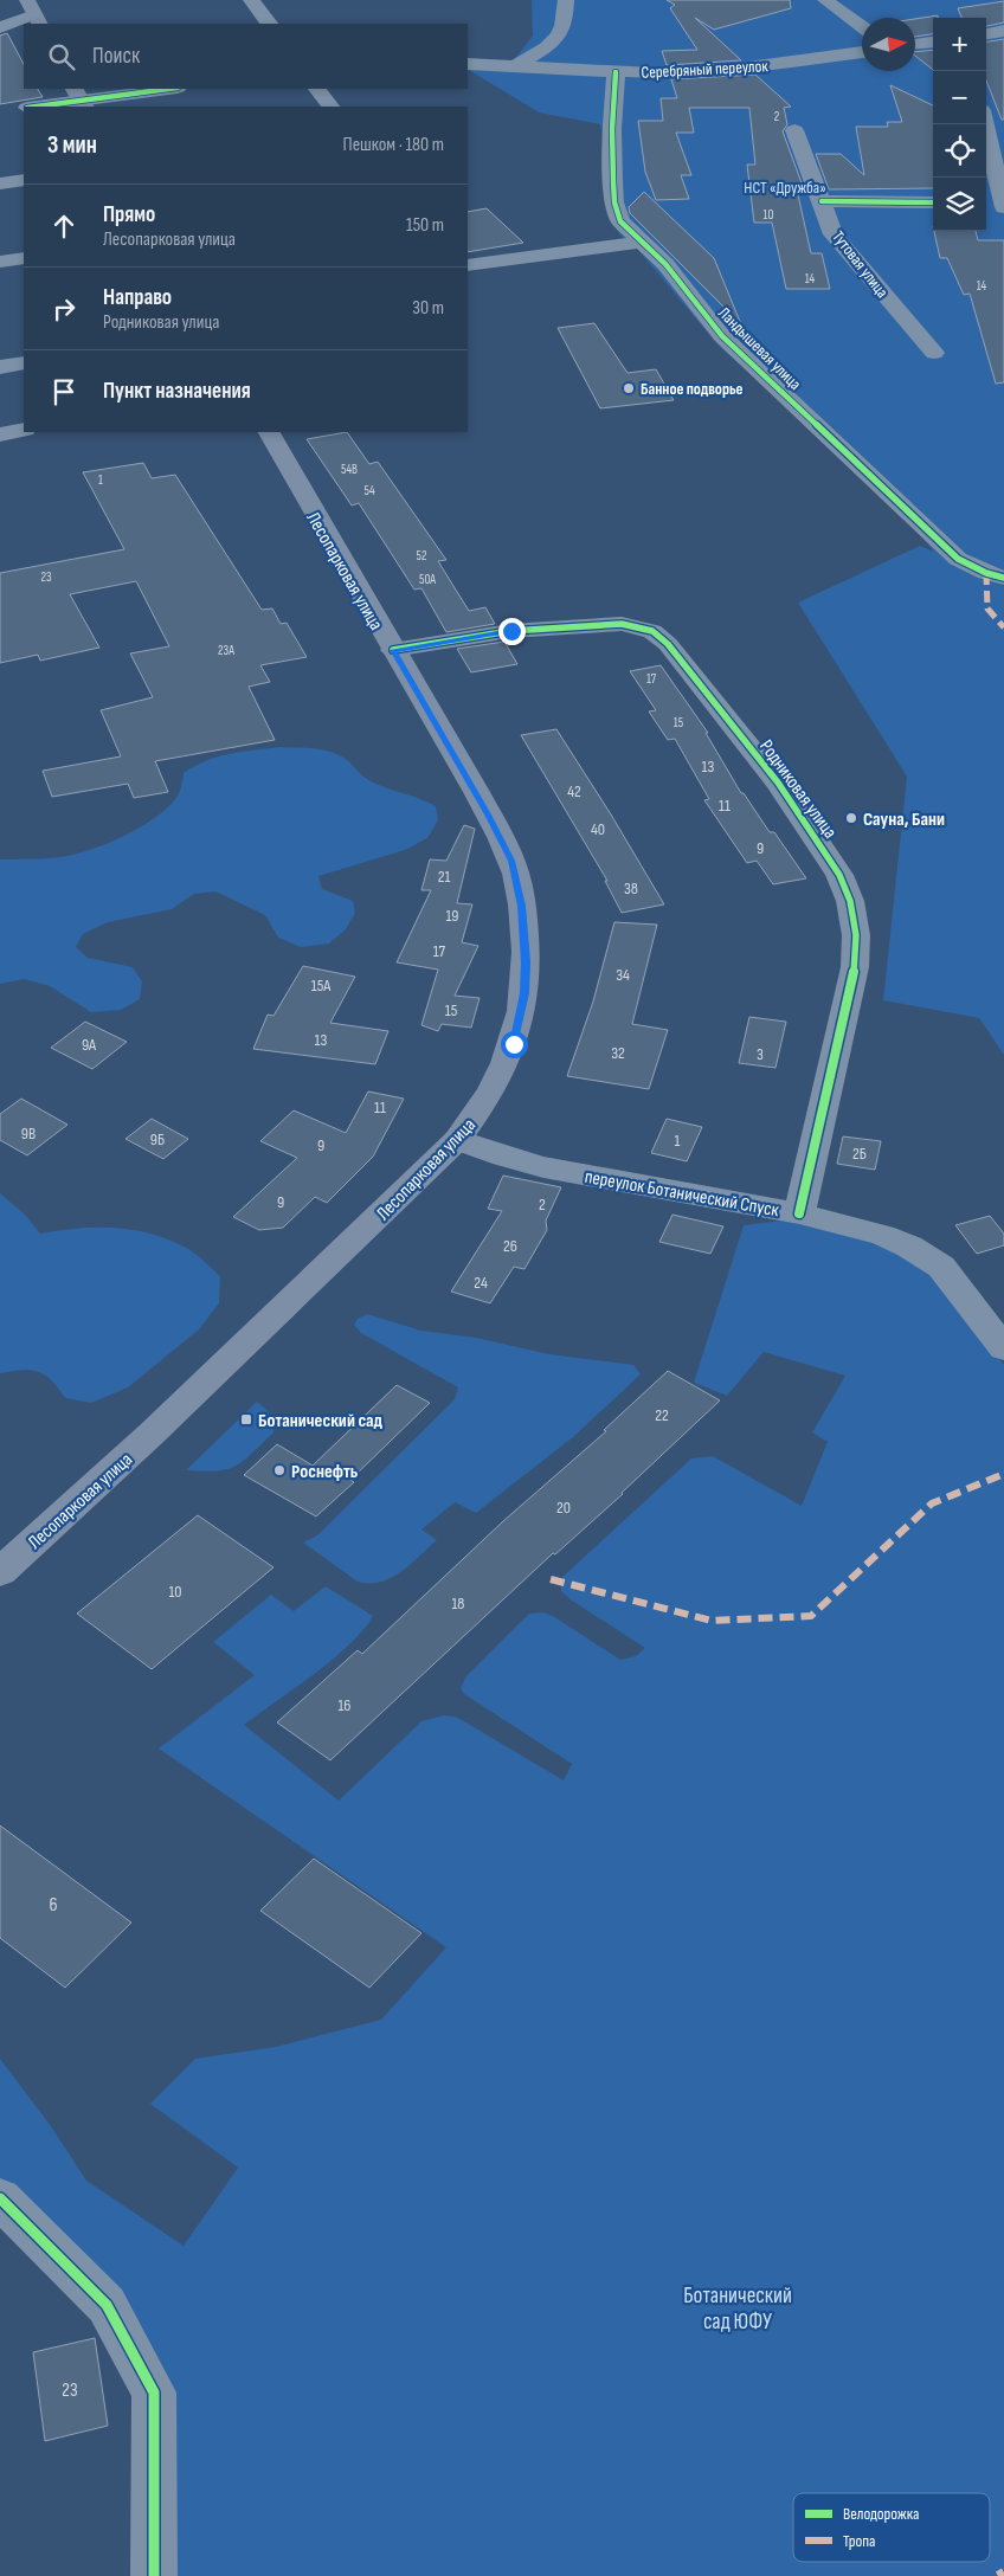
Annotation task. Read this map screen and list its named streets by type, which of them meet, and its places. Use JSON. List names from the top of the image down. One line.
{"streets":{"main road":["Лесопарковая улица"],"street":["Серебряный переулок","Тутовая улица","Ландышевая улица","Родниковая улица","переулок Ботанический Спуск"]},"crossings":[["Серебряный переулок","Ландышевая улица"],["Лесопарковая улица","Родниковая улица"],["Лесопарковая улица","переулок Ботанический Спуск"],["Родниковая улица","переулок Ботанический Спуск"]],"parks":["НСТ «Дружба»","Ботанический сад ЮФУ"],"places":{"other":["Банное подворье","Сауна, Бани","Роснефть"],"transit":["Ботанический сад"]},"house_numbers":["2","10","14","14","54В","1","54","52","23","50А","23А","17","15","13","42","11","40","9","21","38","19","17","34","15А","15","13","9А","32","3","11","9В","9Б","1","9","2Б","9","2","26","24","22","20","10","18","16","6","23"],"legend":["Велодорожка","Тропа"],"north":"right","page":{"map_buttons":["+","−"],"search":"Поиск","heading":["3 мин","Пешком · 180 m"],"list":[["Прямо","Лесопарковая улица","150 m"],["Направо","Родниковая улица","30 m"],"Пункт назначения"]}}
